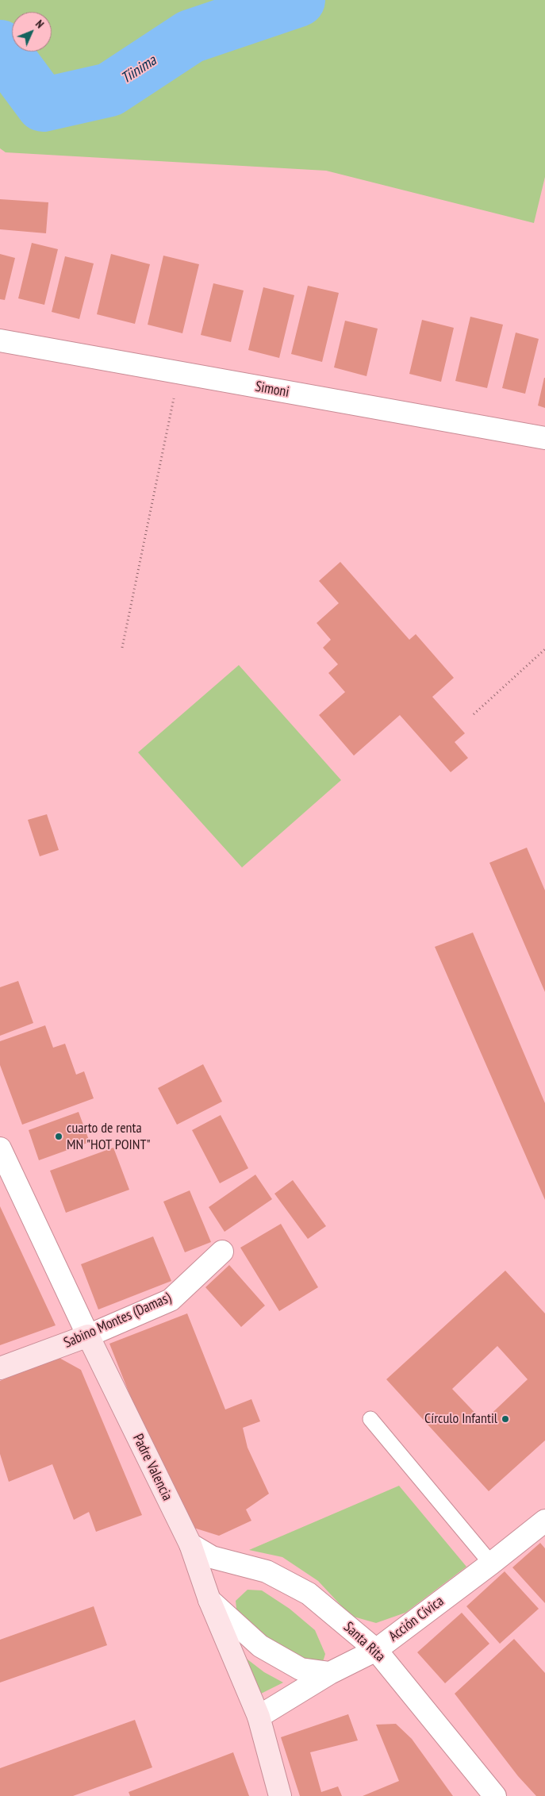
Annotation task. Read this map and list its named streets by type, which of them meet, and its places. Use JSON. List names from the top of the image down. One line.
{"streets":{"main road":["Sabino Montes (Damas)","Padre Valencia"],"street":["Simoni","Acción Cívica","Santa Rita"]},"crossings":[["Sabino Montes (Damas)","Padre Valencia"],["Padre Valencia","Acción Cívica"],["Padre Valencia","Santa Rita"],["Acción Cívica","Santa Rita"]],"water":["Tíinima"],"places":["cuarto de renta MN \"HOT POINT\"","Círculo Infantil"],"north":"top right"}
